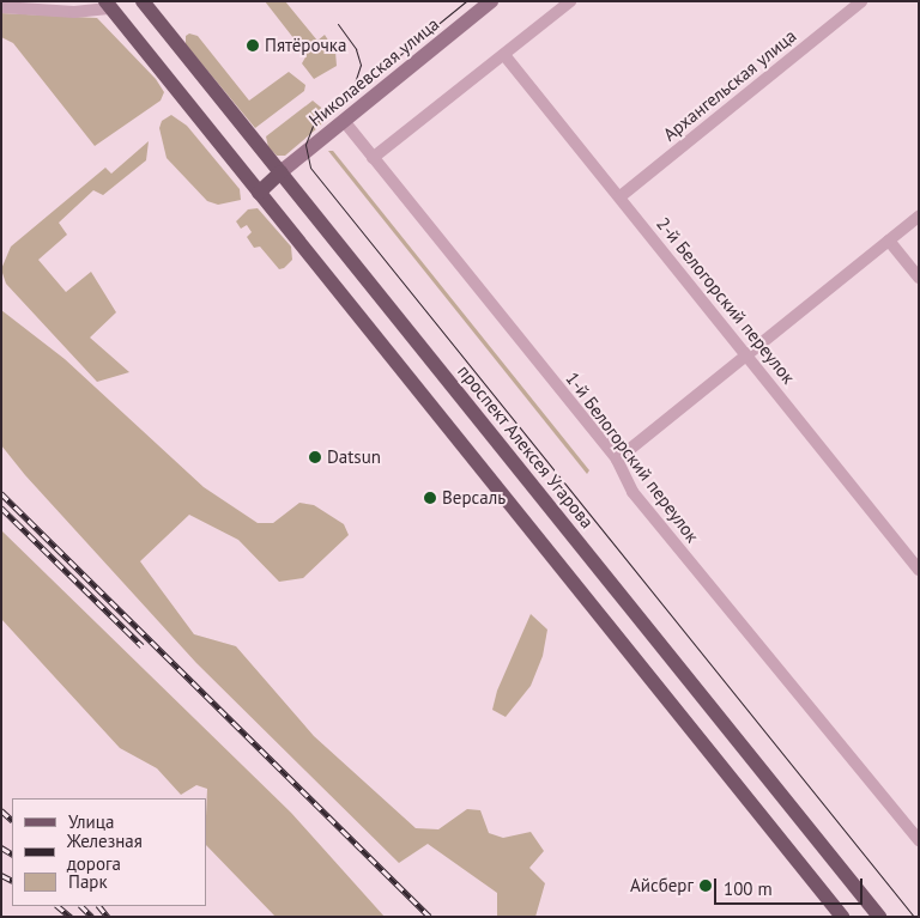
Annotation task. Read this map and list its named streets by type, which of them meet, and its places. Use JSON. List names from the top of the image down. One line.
{"streets":{"main road":["Николаевская улица","проспект Алексея Угарова"],"street":["Архангельская улица","2-й Белогорский переулок","1-й Белогорский переулок"]},"crossings":[["Николаевская улица","проспект Алексея Угарова"],["Николаевская улица","1-й Белогорский переулок"],["Архангельская улица","2-й Белогорский переулок"]],"places":["Пятёрочка","Datsun","Версаль","Айсберг"],"legend":["Улица","Железная дорога","Парк"],"scale_bar":"100 m"}
